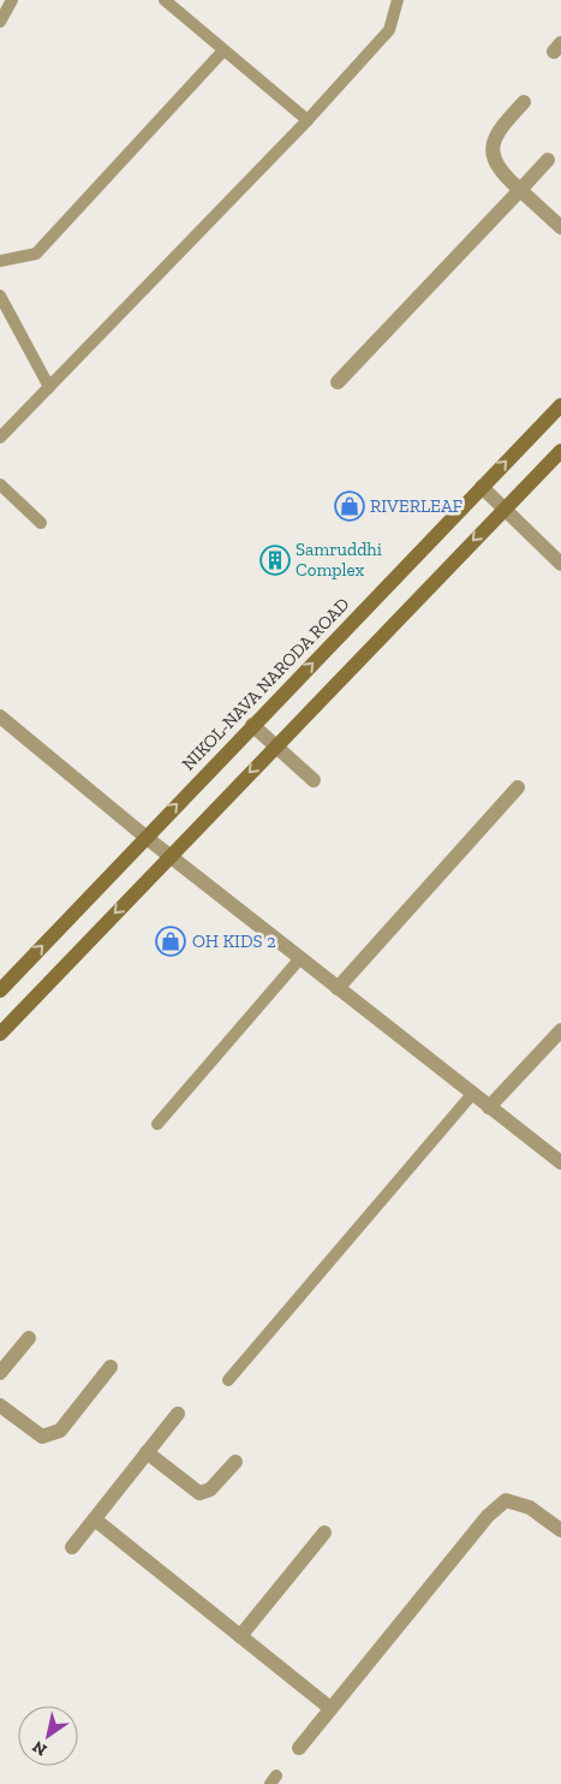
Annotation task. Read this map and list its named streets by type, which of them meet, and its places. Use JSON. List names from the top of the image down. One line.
{"streets":{"street":["NIKOL-NAVA NARODA ROAD"]},"places":{"shop":["RIVERLEAF","OH KIDS 2"],"building":["Samruddhi Complex"]},"north":"bottom left"}
